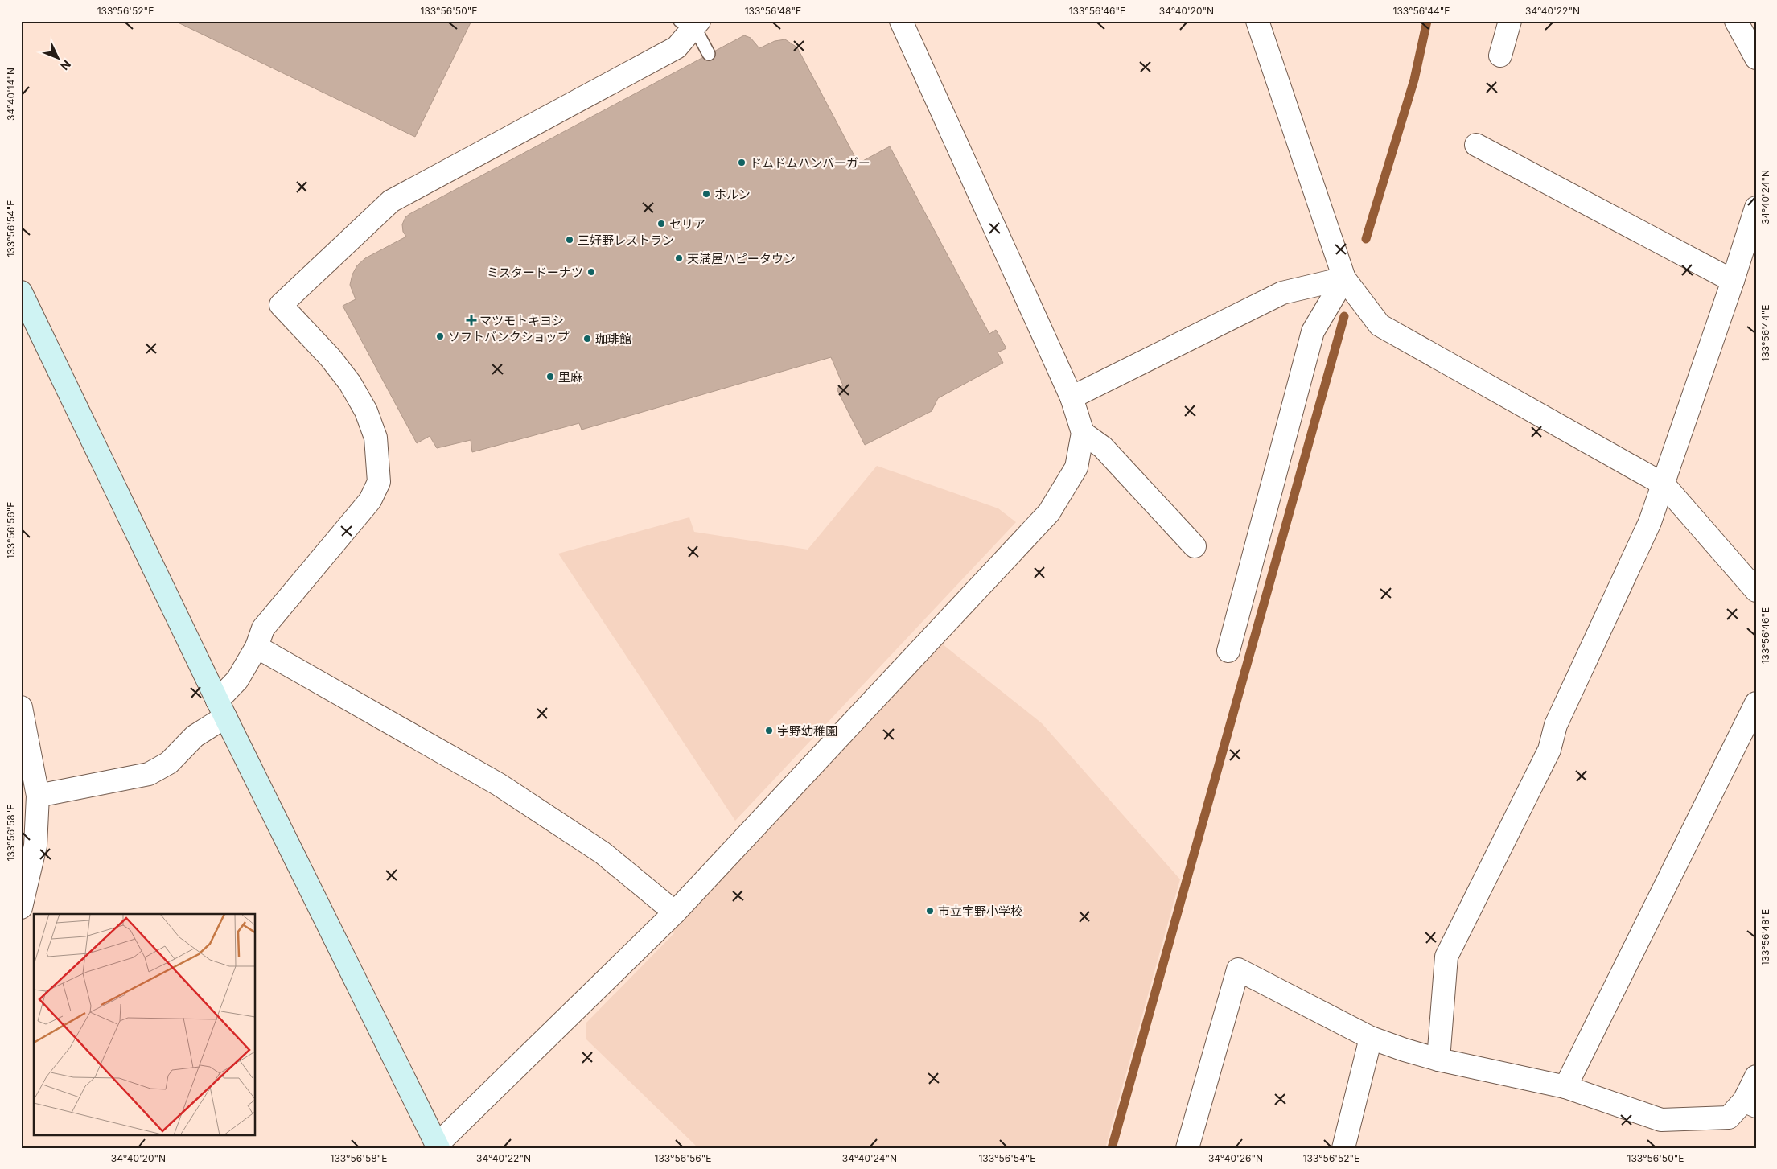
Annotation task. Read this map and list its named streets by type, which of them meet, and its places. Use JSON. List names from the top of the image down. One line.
{"places":{"other":["ドムドムハンバーガー","ホルン","セリア","三好野レストラン","天満屋ハピータウン","ミスタードーナツ","ソフトバンクショップ","珈琲館","里麻","宇野幼稚園","市立宇野小学校"],"health":["マツモトキヨシ"]},"north":"bottom right","coordinates":["133°56'52\"E","133°56'50\"E","133°56'48\"E","133°56'46\"E","34°40'20\"N","133°56'44\"E","34°40'22\"N","34°40'14\"N","34°40'24\"N","133°56'54\"E","133°56'56\"E","133°56'58\"E","34°40'26\"N"]}
